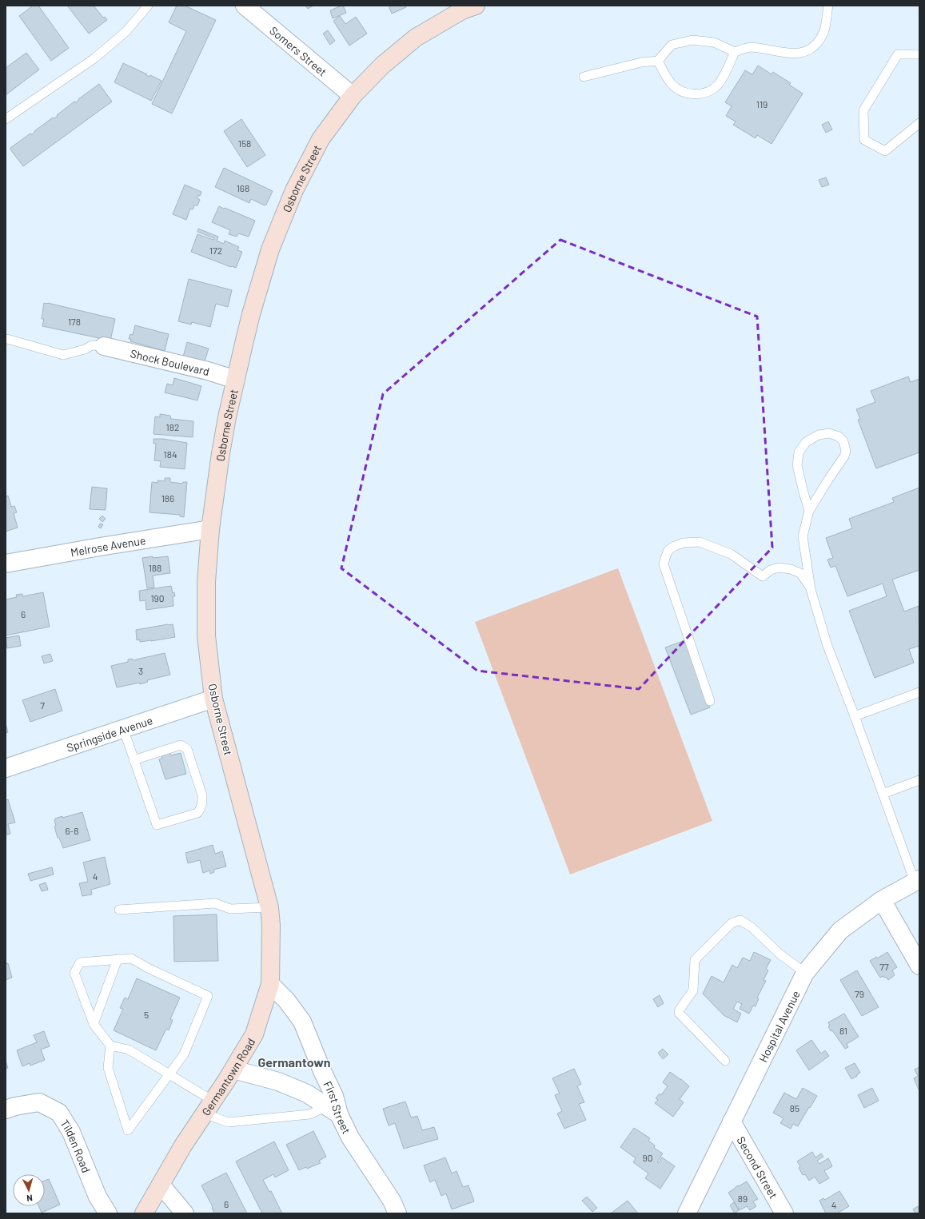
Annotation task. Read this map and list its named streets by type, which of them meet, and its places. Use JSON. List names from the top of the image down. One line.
{"streets":{"main road":["Osborne Street","Germantown Road"],"street":["Somers Street","Shock Boulevard","Melrose Avenue","Springside Avenue","Hospital Avenue","First Street","Tilden Road","Second Street"]},"crossings":[["Somers Street","Osborne Street"],["Osborne Street","Shock Boulevard"],["Osborne Street","Melrose Avenue"],["Osborne Street","Springside Avenue"],["Osborne Street","Germantown Road"],["Hospital Avenue","Second Street"],["Germantown Road","First Street"]],"districts":["Germantown"],"house_numbers":["119","158","168","172","178","182","184","186","188","190","6","3","7","6-8","4","77","79","5","81","85","90","89","6","4"],"north":"bottom"}
